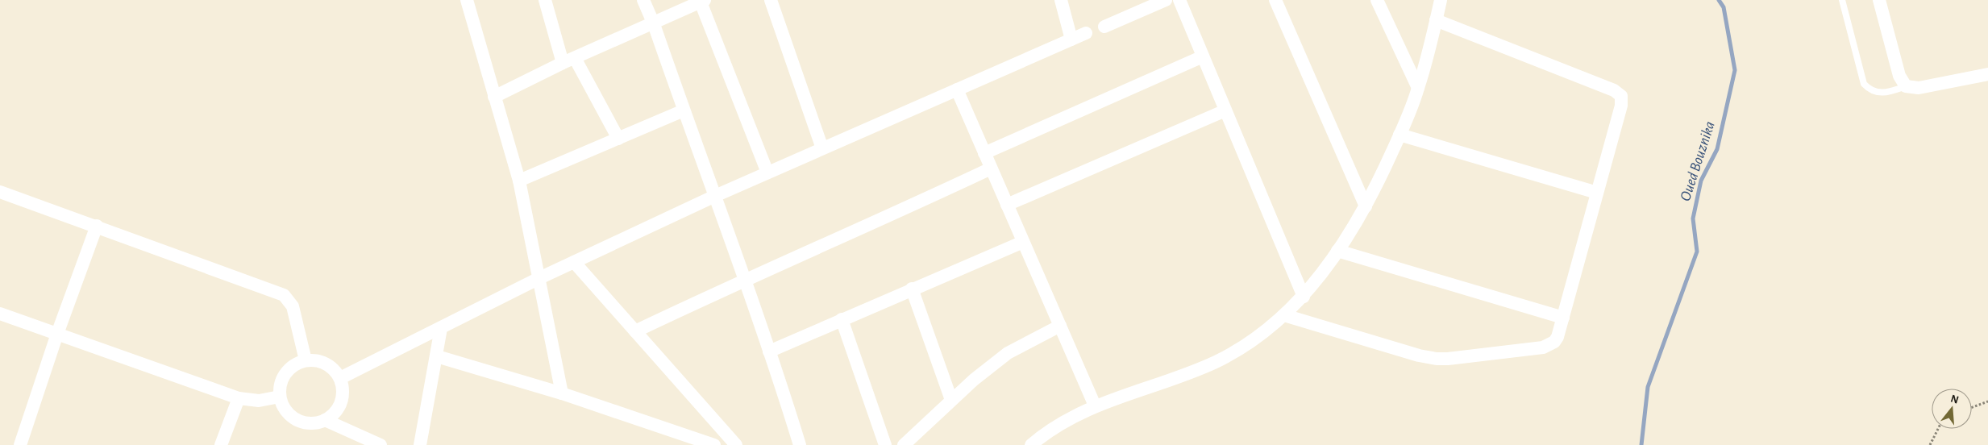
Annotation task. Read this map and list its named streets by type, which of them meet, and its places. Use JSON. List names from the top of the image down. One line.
{"water":["Oued Bouznika"],"north":"top"}
